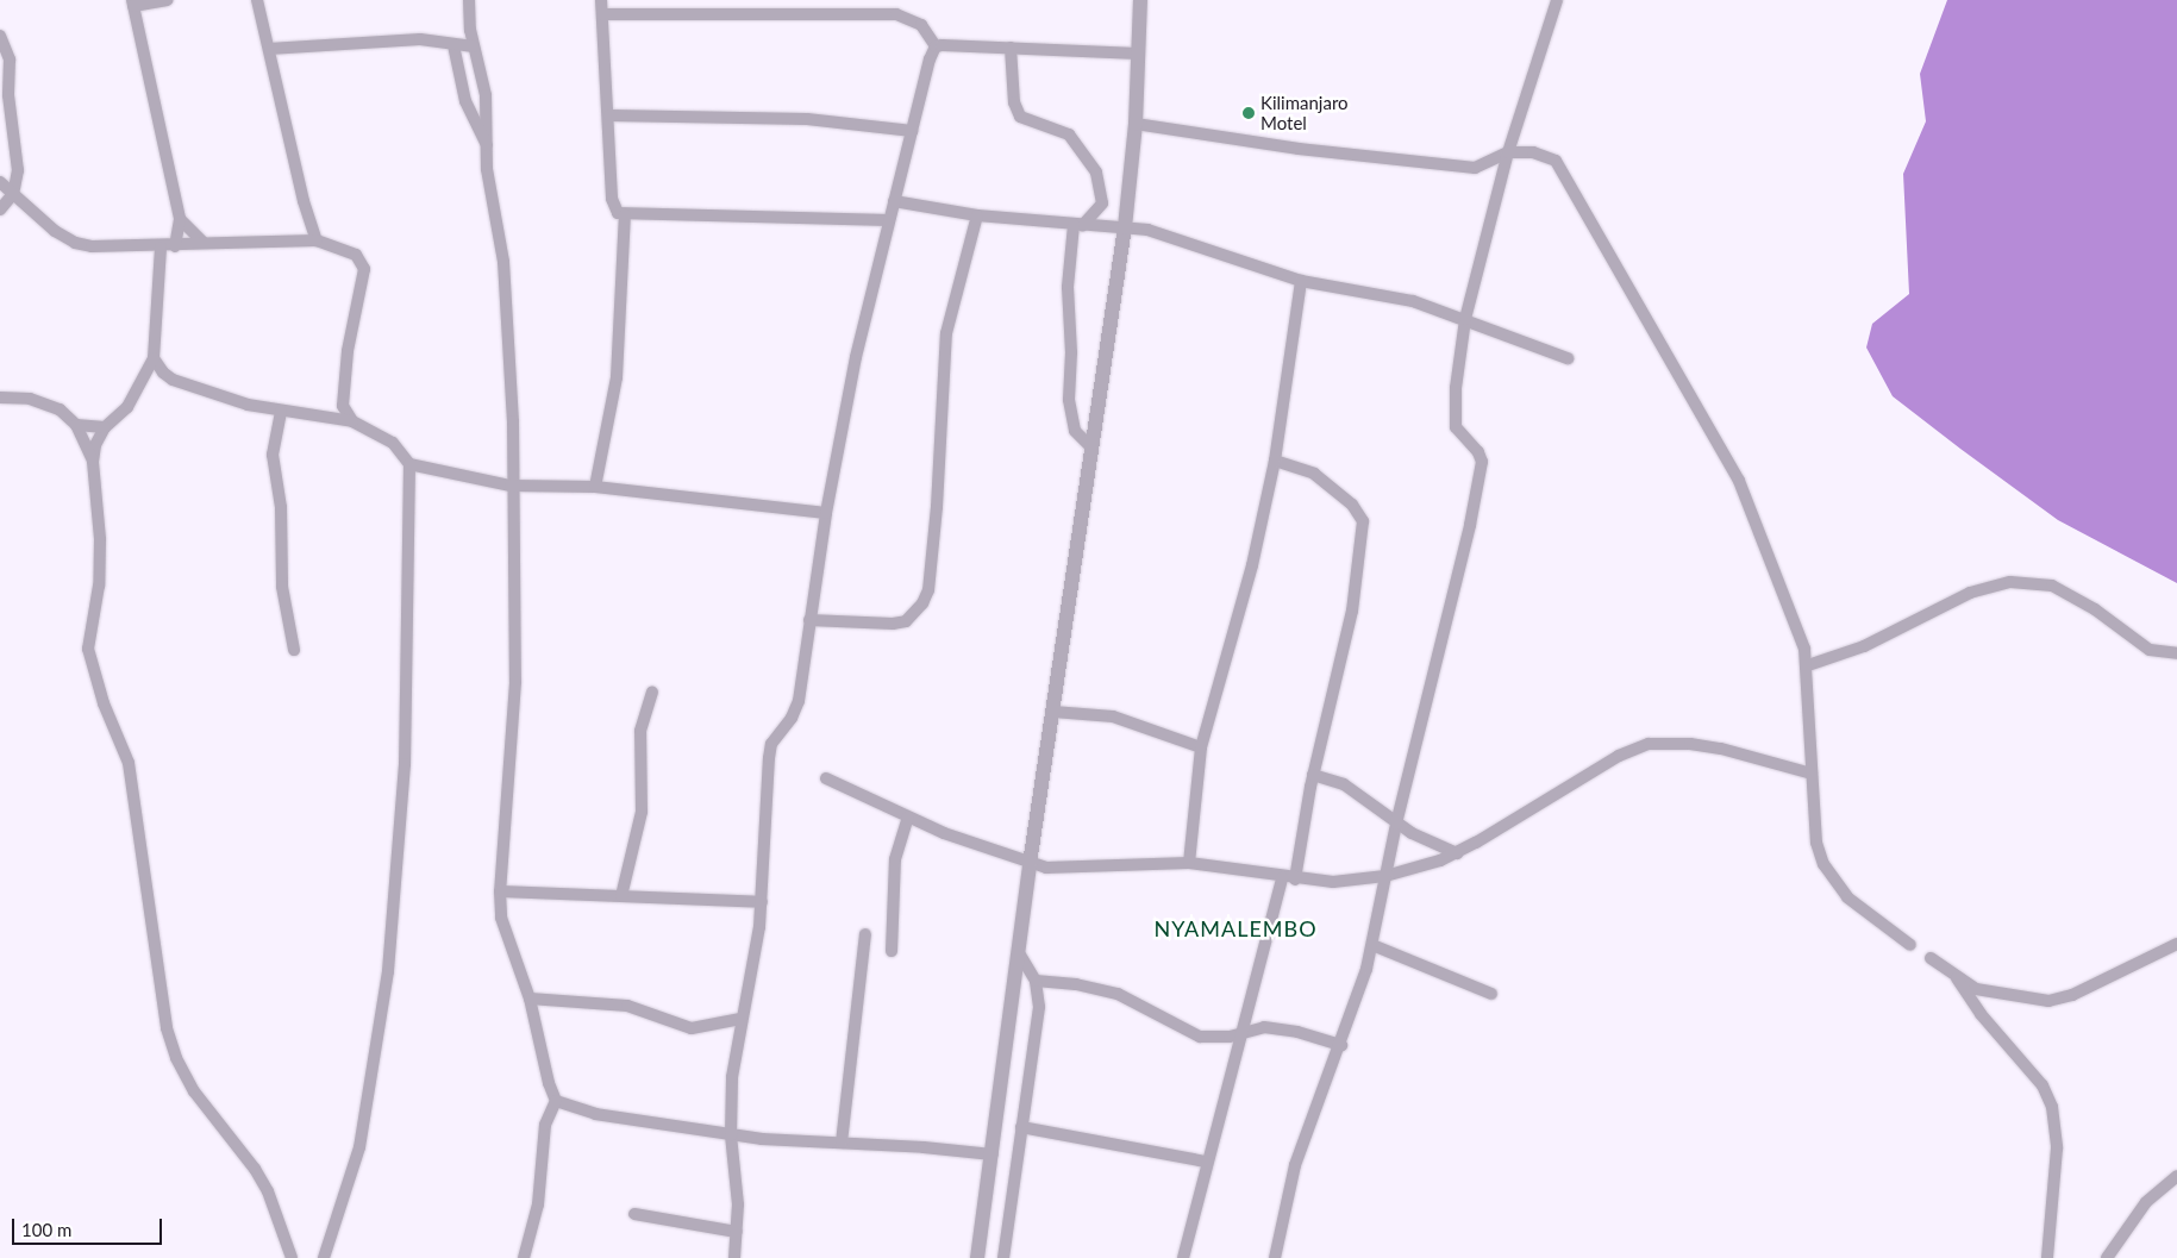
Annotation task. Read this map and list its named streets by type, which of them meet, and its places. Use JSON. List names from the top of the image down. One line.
{"districts":["NYAMALEMBO"],"places":["Kilimanjaro Motel"],"scale_bar":"100 m"}
